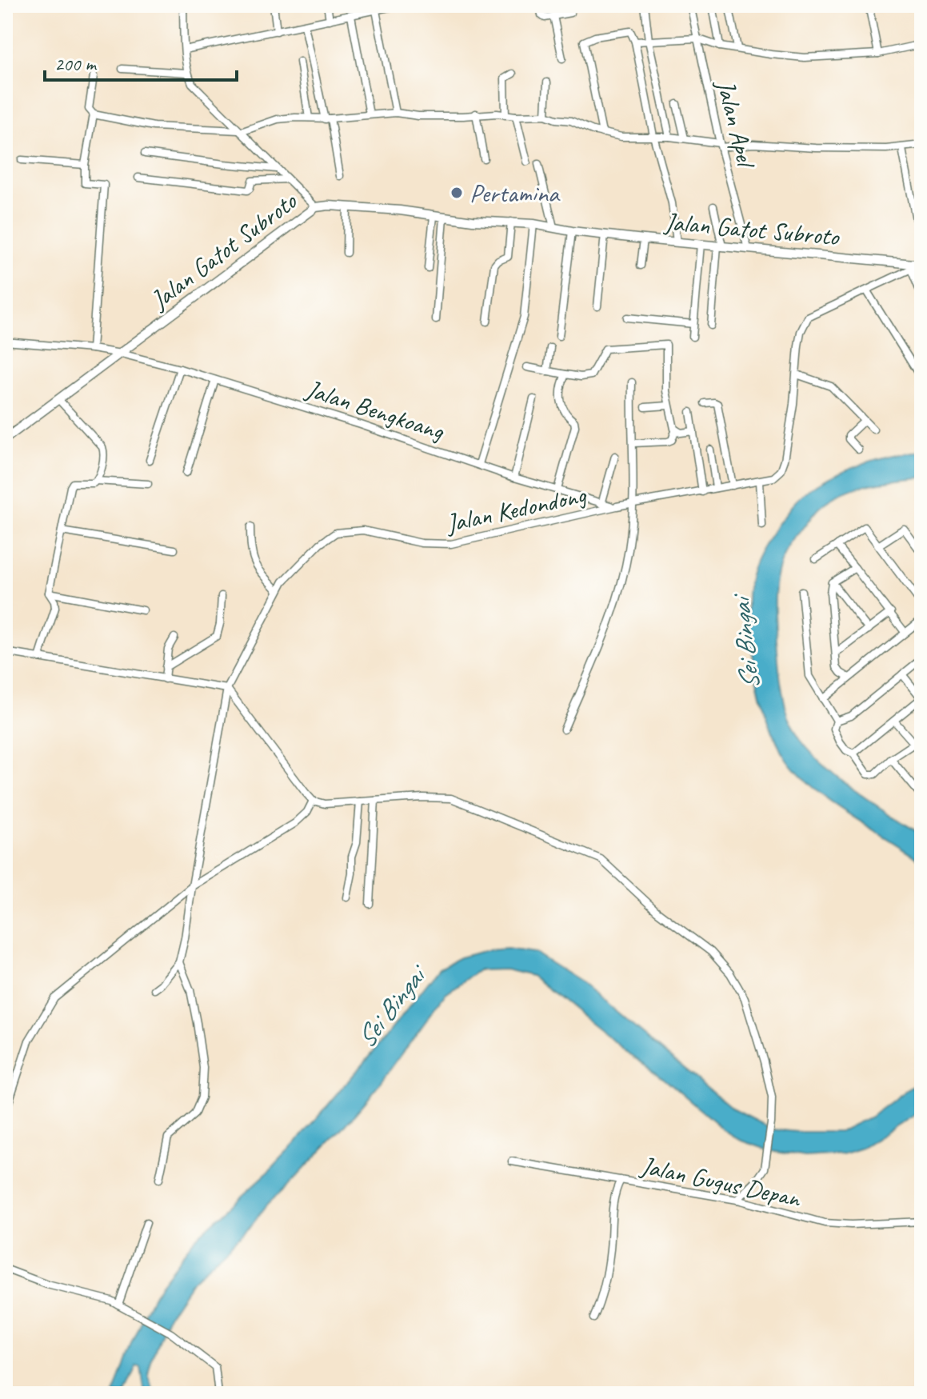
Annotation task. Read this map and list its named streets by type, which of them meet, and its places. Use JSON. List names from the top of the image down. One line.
{"streets":{"main road":["Jalan Gatot Subroto"],"street":["Jalan Apel","Jalan Bengkoang","Jalan Kedondong","Jalan Gugus Depan"]},"crossings":[["Jalan Apel","Jalan Gatot Subroto"],["Jalan Gatot Subroto","Jalan Bengkoang"],["Jalan Gatot Subroto","Jalan Kedondong"],["Jalan Bengkoang","Jalan Kedondong"]],"water":["Sei Bingai"],"places":["Pertamina"],"scale_bar":"200 m"}
